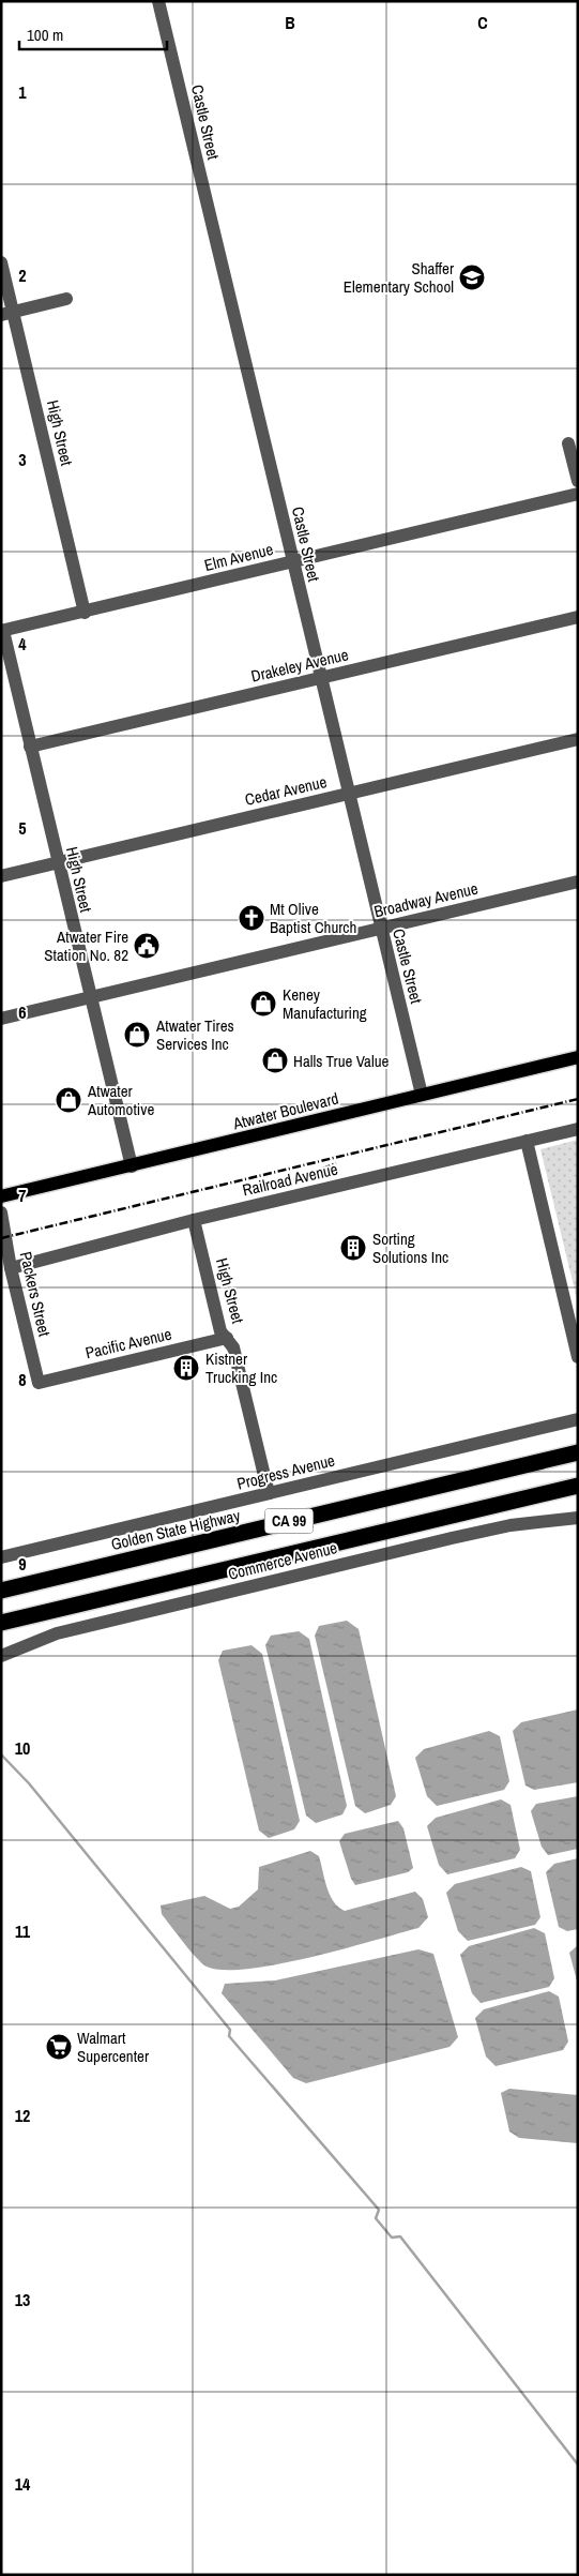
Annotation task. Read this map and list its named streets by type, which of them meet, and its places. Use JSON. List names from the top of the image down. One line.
{"streets":{"highway":["CA 99","Golden State Highway"],"main road":["Atwater Boulevard"],"street":["Castle Street","High Street","Elm Avenue","Drakeley Avenue","Cedar Avenue","Broadway Avenue","Railroad Avenue","Packers Street","Pacific Avenue","Progress Avenue","Commerce Avenue"]},"crossings":[["Castle Street","Elm Avenue"],["Castle Street","Drakeley Avenue"],["Castle Street","Cedar Avenue"],["Castle Street","Broadway Avenue"],["Castle Street","Atwater Boulevard"],["High Street","Elm Avenue"],["High Street","Drakeley Avenue"],["High Street","Cedar Avenue"],["High Street","Broadway Avenue"],["High Street","Atwater Boulevard"],["High Street","Railroad Avenue"],["High Street","Pacific Avenue"],["High Street","Progress Avenue"],["Railroad Avenue","Packers Street"],["Packers Street","Pacific Avenue"]],"places":{"school or university":["Shaffer Elementary School"],"church":["Mt Olive Baptist Church"],"public building":["Atwater Fire Station No. 82"],"shop":["Keney Manufacturing","Atwater Tires Services Inc","Halls True Value","Atwater Automotive"],"building":["Sorting Solutions Inc","Kistner Trucking Inc"],"supermarket":["Walmart Supercenter"]},"scale_bar":"100 m","grid":{"columns":["B","C"],"rows":["1","2","3","4","5","6","7","8","9","10","11","12","13","14"]}}
